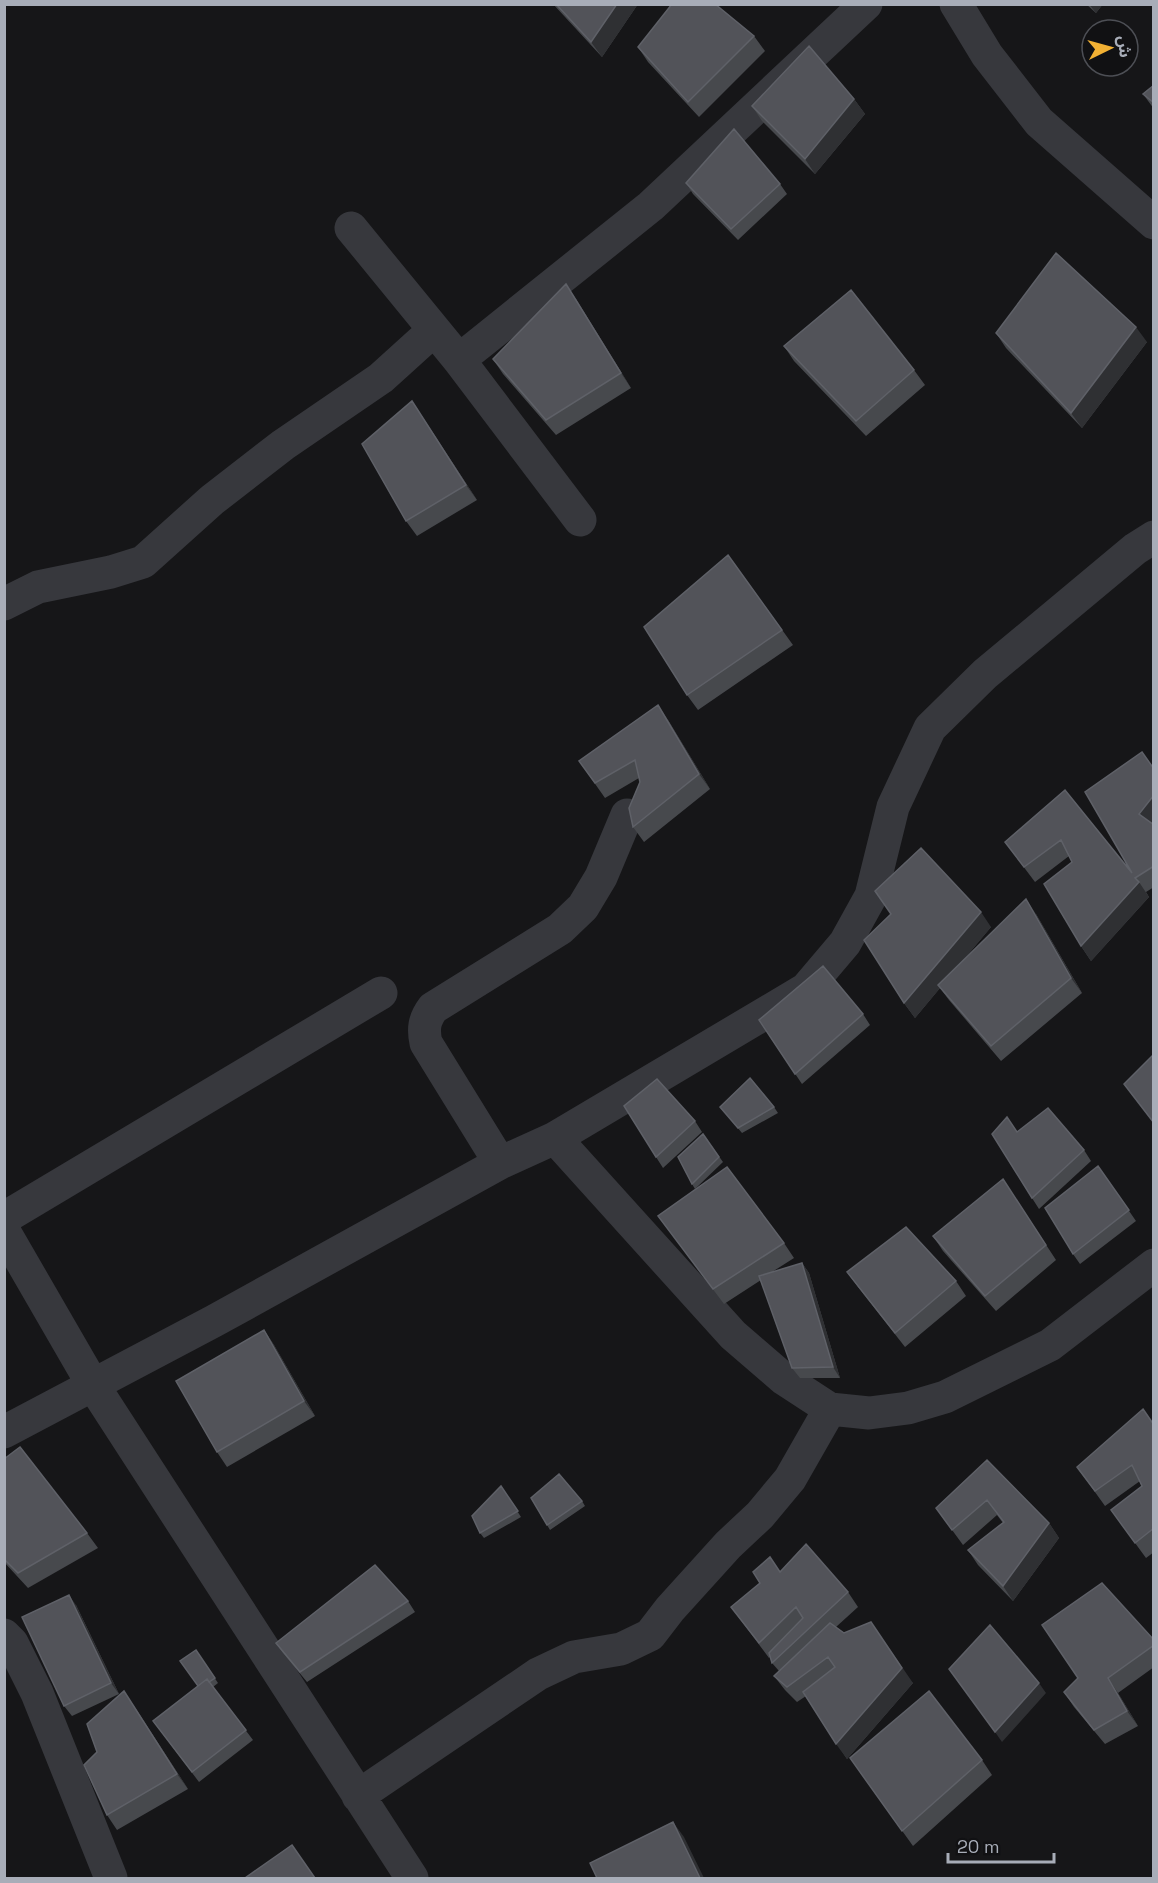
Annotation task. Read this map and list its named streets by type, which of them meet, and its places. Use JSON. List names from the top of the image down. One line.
{"scale_bar":"20 m","north":"right"}
